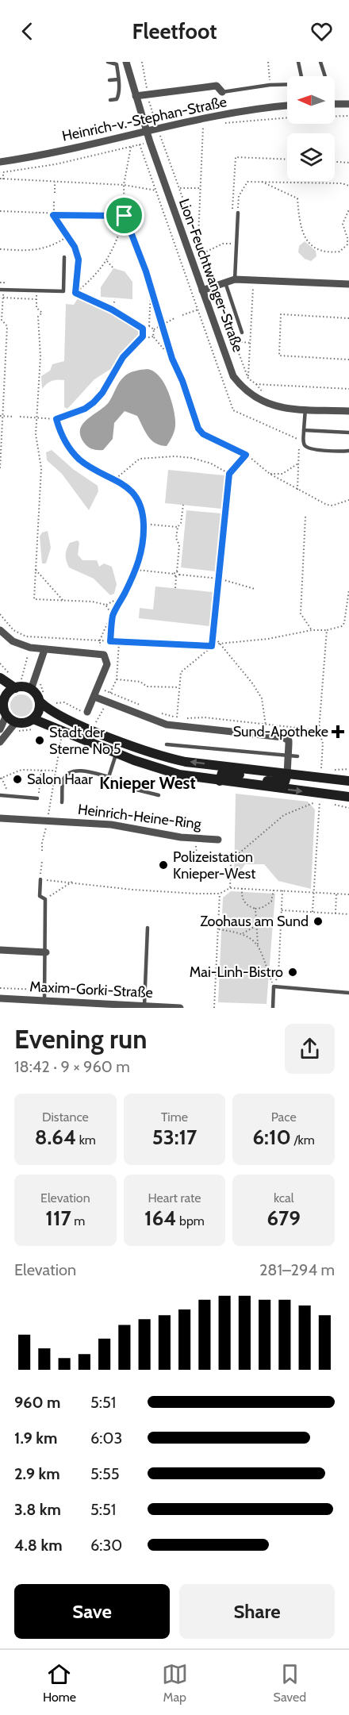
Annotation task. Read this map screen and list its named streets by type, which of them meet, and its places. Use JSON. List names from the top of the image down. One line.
{"streets":{"street":["Heinrich-v.-Stephan-Straße","Lion-Feuchtwanger-Straße","Heinrich-Heine-Ring","Maxim-Gorki-Straße"]},"crossings":[["Heinrich-v.-Stephan-Straße","Lion-Feuchtwanger-Straße"]],"districts":["Knieper West"],"places":{"health":["Sund-Apotheke"],"other":["Stadt der Sterne No 5","Salon Haar","Polizeistation Knieper-West","Zoohaus am Sund","Mai-Linh-Bistro"]},"north":"left","page":{"header":"Fleetfoot","heading":["Evening run","18:42 · 9 × 960 m"],"stats":[["Distance","8.64 km"],["Time","53:17"],["Pace","6:10 /km"],["Elevation","117 m"],["Heart rate","164 bpm"],["kcal","679"]],"chart":["Elevation","281–294 m"],"list":[{"name":"960 m","note":"5:51"},{"name":"1.9 km","note":"6:03"},{"name":"2.9 km","note":"5:55"},{"name":"3.8 km","note":"5:51"},{"name":"4.8 km","note":"6:30"}],"buttons":["Save","Share"],"tabs":["Home","Map","Saved"]}}
